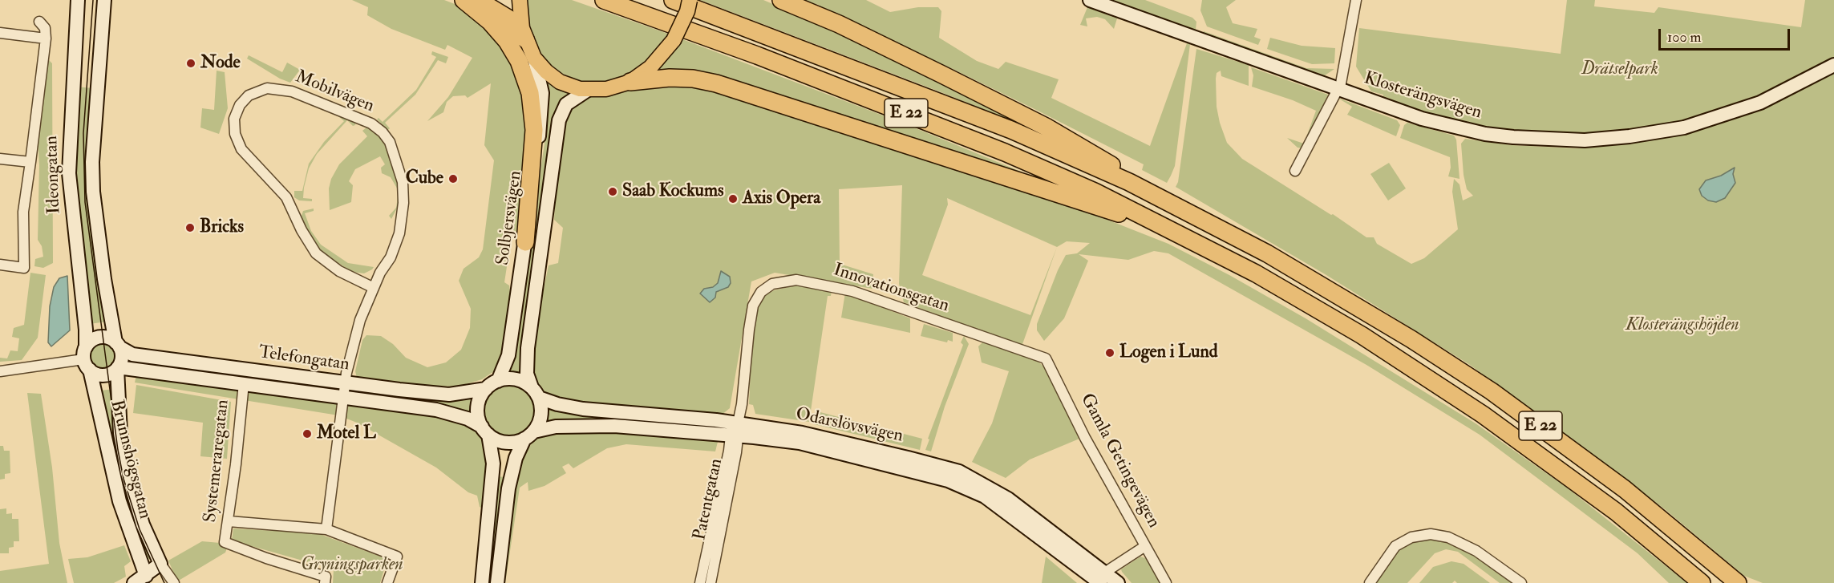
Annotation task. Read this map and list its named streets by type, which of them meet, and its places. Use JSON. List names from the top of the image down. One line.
{"streets":{"highway":["E 22"],"street":["Mobilvägen","Klosterängsvägen","Ideongatan","Solbjersvägen","Innovationsgatan","Telefongatan","Odarslövsvägen","Brunnshögsgatan","Systemeraregatan","Gamla Getingevägen","Patentgatan"]},"crossings":[["Mobilvägen","Telefongatan"],["Ideongatan","Telefongatan"],["Ideongatan","Brunnshögsgatan"],["Solbjersvägen","Telefongatan"],["Solbjersvägen","Odarslövsvägen"],["Innovationsgatan","Odarslövsvägen"],["Innovationsgatan","Gamla Getingevägen"],["Innovationsgatan","Patentgatan"],["Telefongatan","Odarslövsvägen"],["Telefongatan","Brunnshögsgatan"],["Telefongatan","Systemeraregatan"],["Odarslövsvägen","Patentgatan"]],"parks":["Drätselpark","Klosterängshöjden","Gryningsparken"],"places":["Node","Cube","Saab Kockums","Axis Opera","Bricks","Logen i Lund","Motel L"],"scale_bar":"100 m"}
